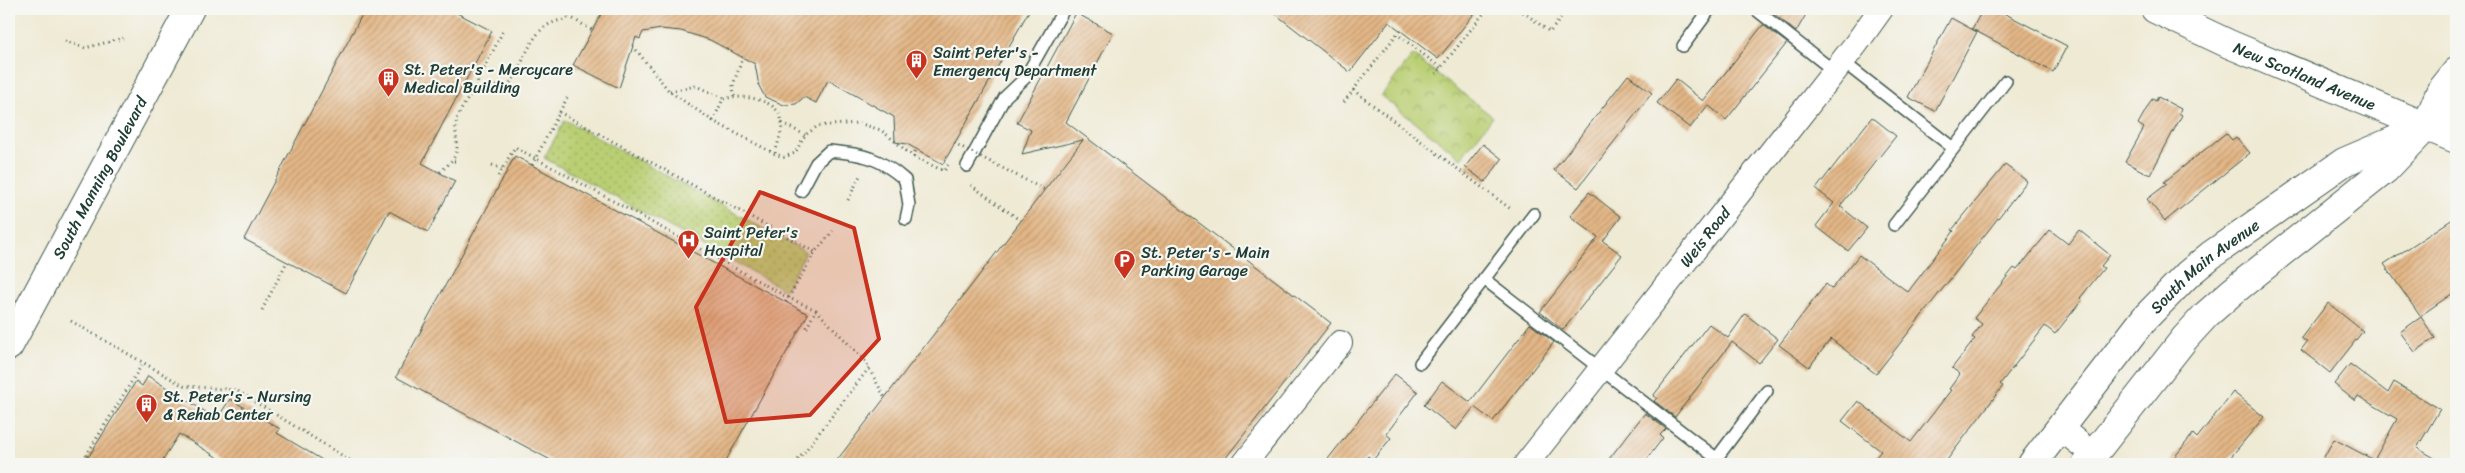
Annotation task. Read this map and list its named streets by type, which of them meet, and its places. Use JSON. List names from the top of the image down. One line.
{"streets":{"street":["New Scotland Avenue","South Manning Boulevard","Weis Road","South Main Avenue"]},"crossings":[["New Scotland Avenue","South Main Avenue"]],"places":{"building":["Saint Peter's - Emergency Department","St. Peter's - Mercycare Medical Building","St. Peter's - Nursing & Rehab Center"],"hospital":["Saint Peter's Hospital"],"parking":["St. Peter's - Main Parking Garage"]}}
